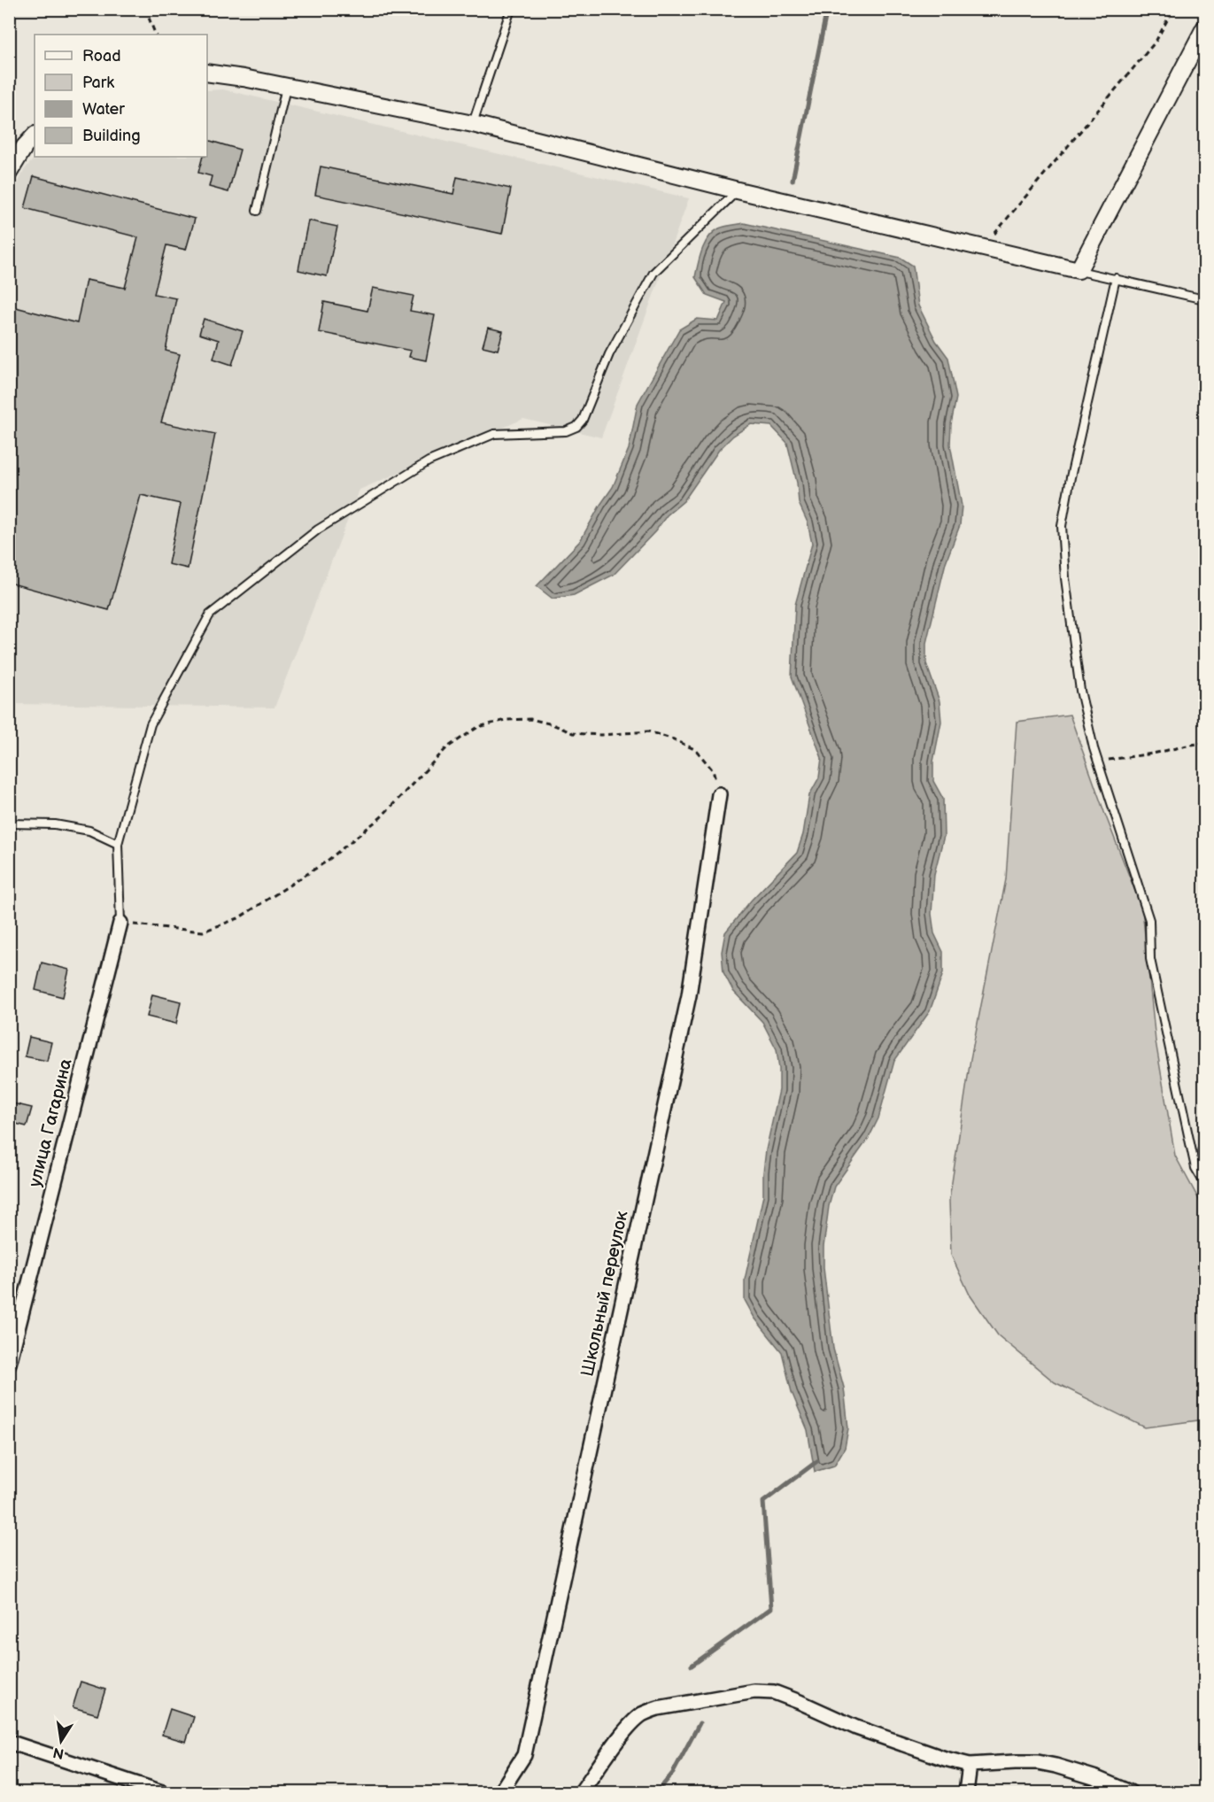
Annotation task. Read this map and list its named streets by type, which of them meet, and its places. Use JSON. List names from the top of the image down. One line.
{"streets":{"street":["улица Гагарина","Школьный переулок"]},"legend":["Road","Park","Water","Building"],"north":"bottom"}
